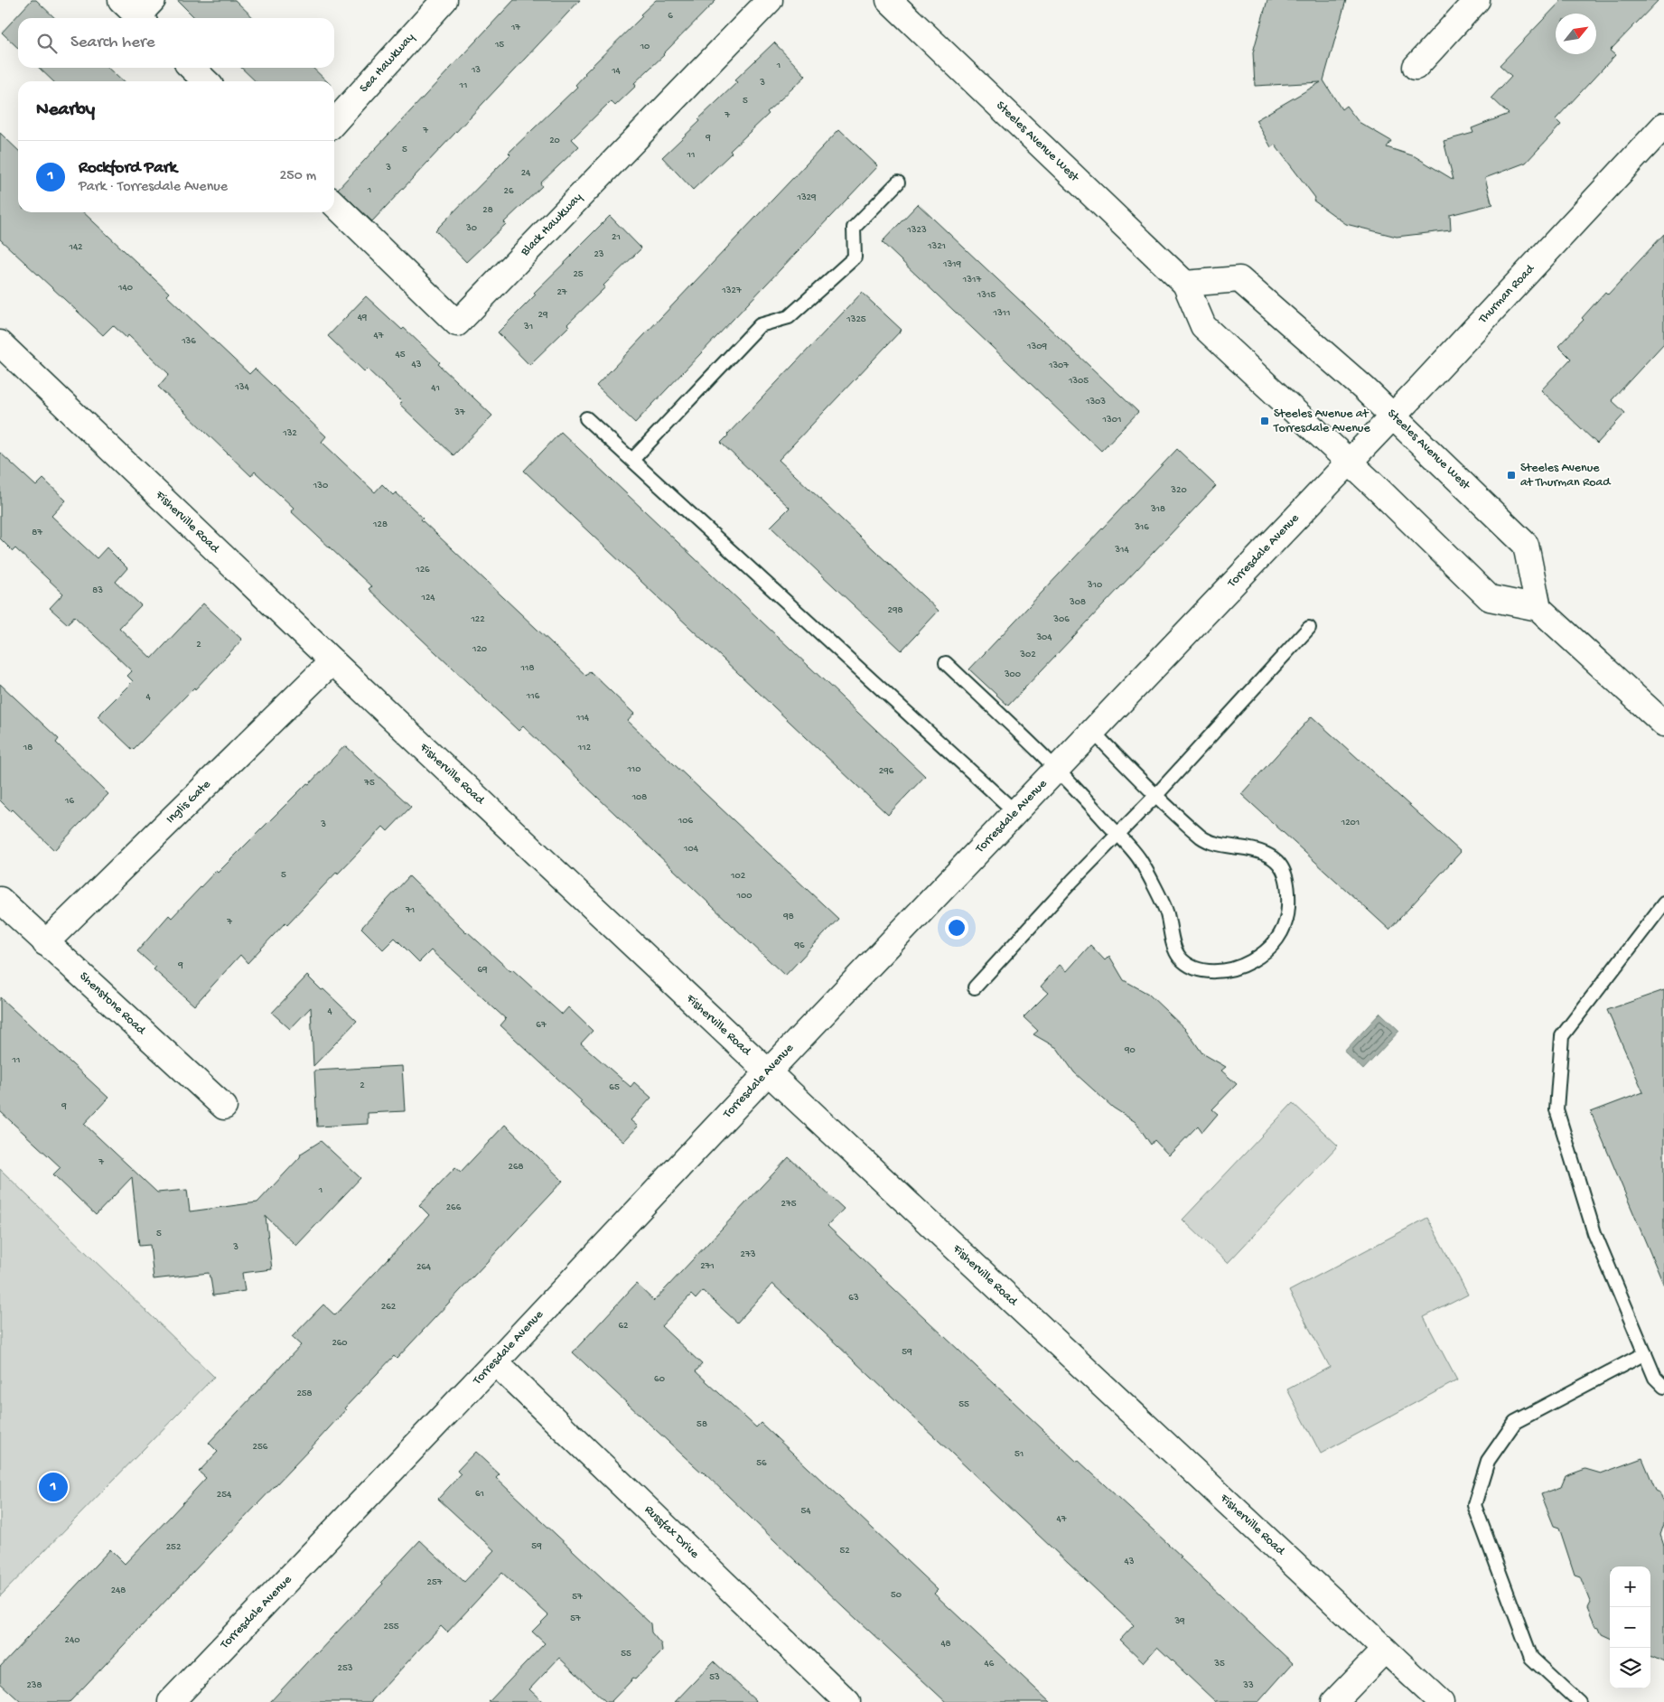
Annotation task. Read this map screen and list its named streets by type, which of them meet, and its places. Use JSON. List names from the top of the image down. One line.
{"streets":{"street":["Sea Hawkway","Steeles Avenue West","Black Hawkway","Thurman Road","Fisherville Road","Torresdale Avenue","Inglis Gate","Shenstone Road","Russfax Drive"]},"crossings":[["Steeles Avenue West","Thurman Road"],["Steeles Avenue West","Torresdale Avenue"],["Thurman Road","Torresdale Avenue"],["Fisherville Road","Torresdale Avenue"],["Fisherville Road","Inglis Gate"],["Torresdale Avenue","Russfax Drive"],["Inglis Gate","Shenstone Road"]],"places":{"transit":["Steeles Avenue at Torresdale Avenue","Steeles Avenue at Thurman Road"]},"house_numbers":["6","17","15","10","1","13","14","3","11","5","7","7","9","20","5","11","3","24","1","26","1329","28","30","1323","21","1321","142","23","1319","25","1317","140","1327","27","1315","1311","29","49","1325","31","47","136","1309","45","43","1307","1305","134","41","1303","37","1301","132","130","320","318","128","316","87","314","126","310","83","124","308","298","122","306","304","2","120","302","118","300","116","4","114","18","112","110","296","75","108","16","106","1201","3","104","5","102","100","71","98","7","96","9","69","4","67","90","11","2","65","9","7","268","1","275","266","5","3","273","271","264","63","262","62","260","59","60","258","55","58","256","51","56","61","254","54","47","59","252","52","43","257","248","50","57","57","39","255","240","48","55","46","35","253","53","238","33"],"north":"top right","page":{"search":"Search here","heading":"Nearby","list":[{"mark":"1","name":"Rockford Park","note":"Park · Torresdale Avenue","value":"250 m"}],"pins":"1","map_buttons":["+","−"]}}
